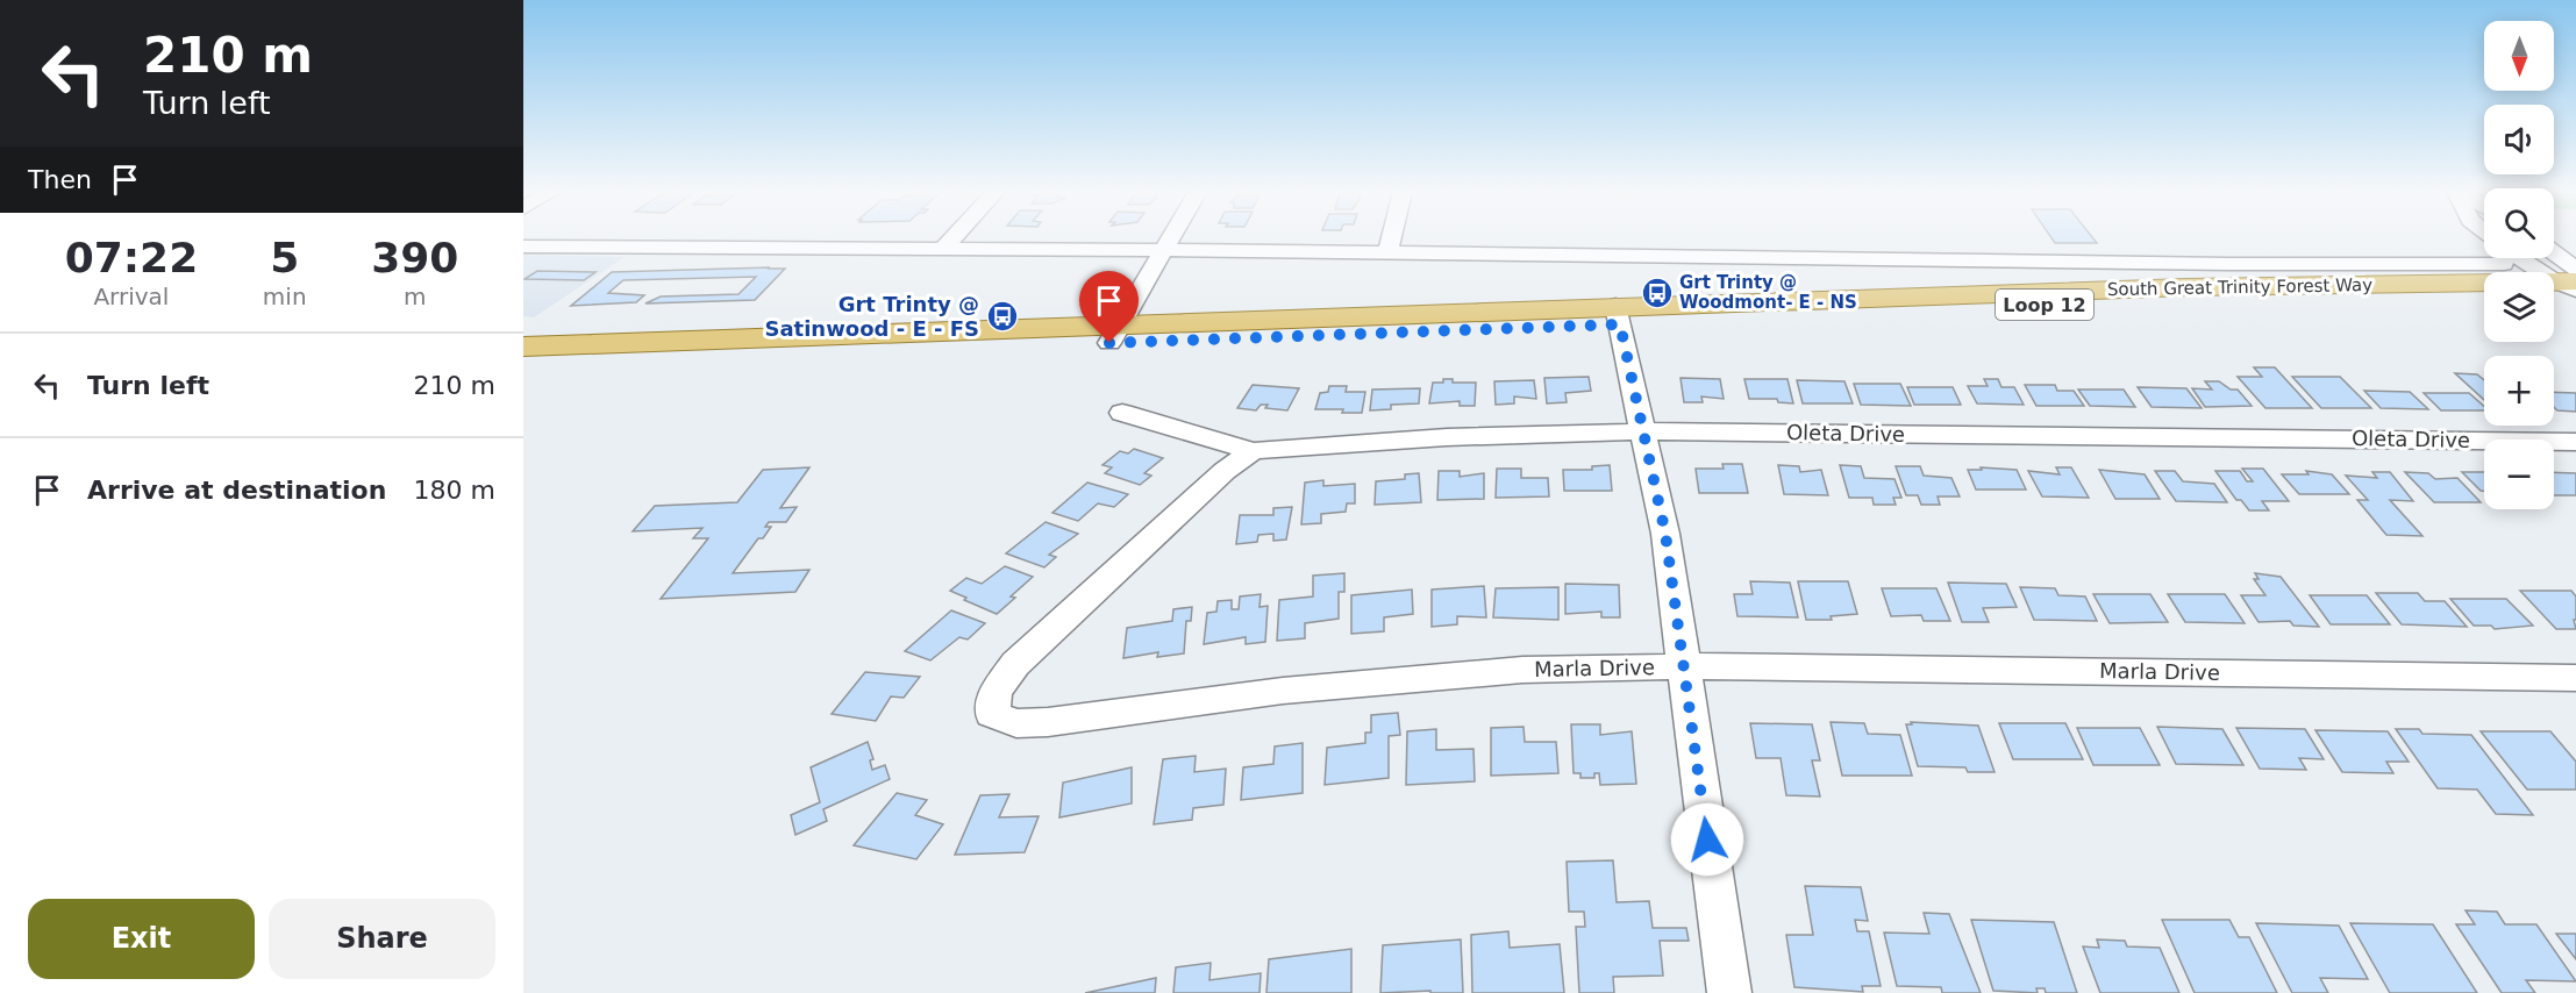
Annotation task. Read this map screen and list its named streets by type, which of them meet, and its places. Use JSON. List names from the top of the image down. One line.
{"streets":{"main road":["South Great Trinity Forest Way","Loop 12"],"street":["Oleta Drive","Marla Drive"]},"crossings":[["Oleta Drive","Marla Drive"]],"places":{"bus stop":["Grt Trinty @ Woodmont- E - NS","Grt Trinty @ Satinwood - E - FS"]},"north":"bottom","page":{"turn":["210 m","Turn left"],"map_buttons":["+","−"],"then":"Then","eta":["07:22","Arrival","5","min","390","m"],"list":[{"name":"Turn left","value":"210 m"},{"name":"Arrive at destination","value":"180 m"}],"buttons":["Exit","Share"]}}
